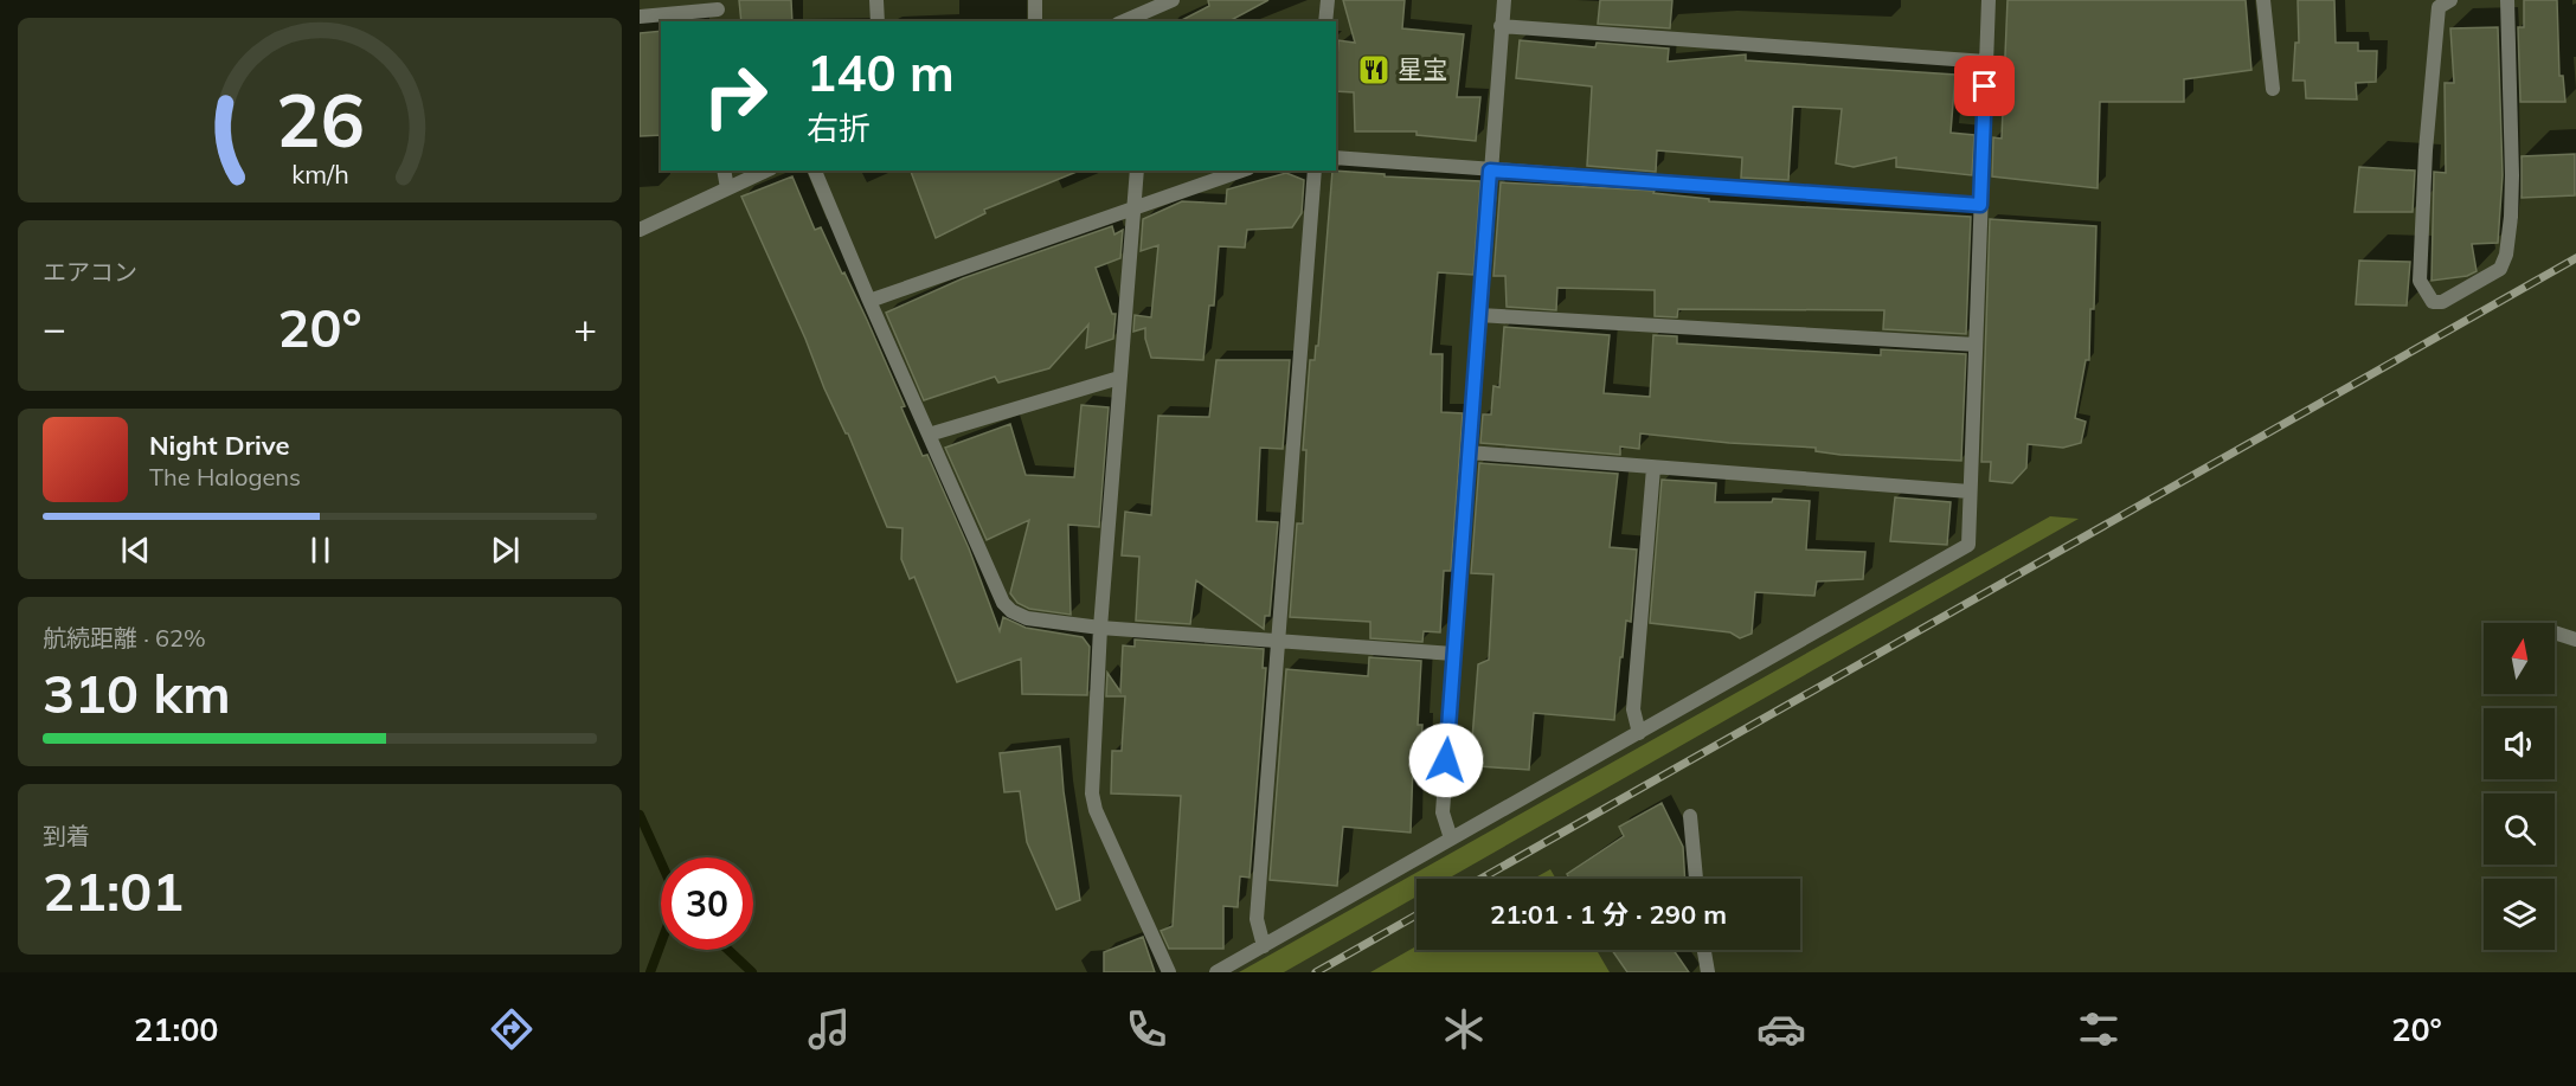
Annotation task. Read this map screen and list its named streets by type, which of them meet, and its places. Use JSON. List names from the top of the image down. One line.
{"places":{"restaurant":["星宝"]},"north":"top","page":{"turn":["140 m","右折"],"tile":["エアコン",["航続距離 · 62%","310 km"],["到着","21:01"]],"heat":["−","20°","+"],"song":["Night Drive","The Halogens"],"limit":"30","trip":"21:01 · 1 分 · 290 m","tabs":["21:00","20°"],"gauge":["26","km/h"]}}
